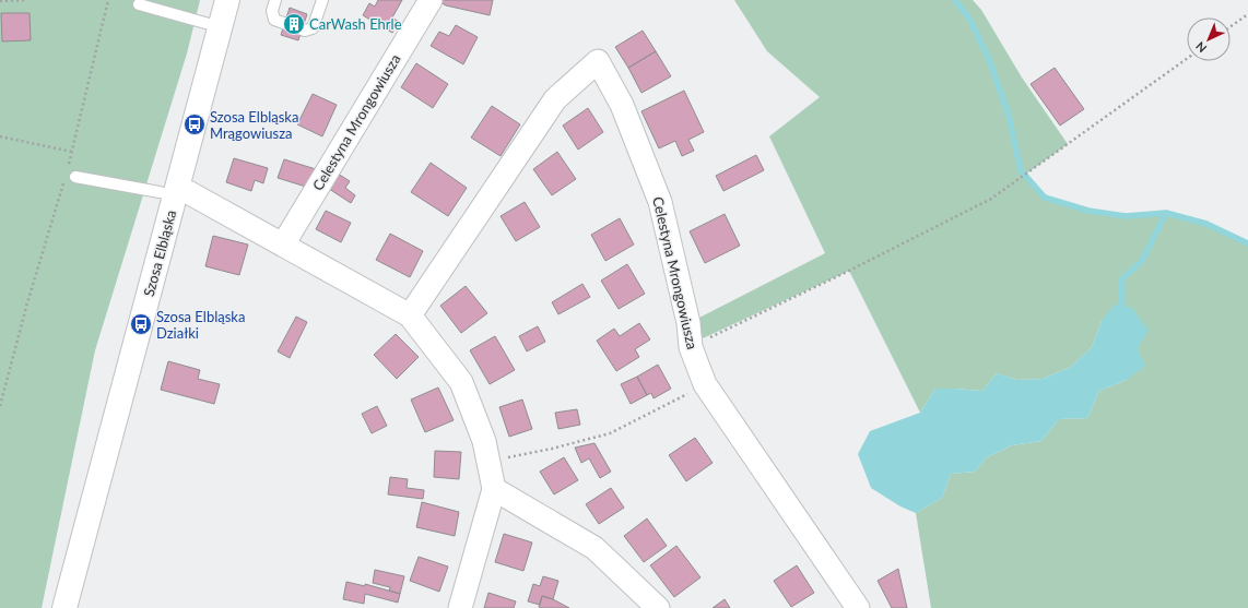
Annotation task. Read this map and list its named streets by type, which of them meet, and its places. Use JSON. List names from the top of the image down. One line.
{"streets":{"main road":["Szosa Elbląska"],"street":["Celestyna Mrongowiusza"]},"places":{"building":["CarWash Ehrle"],"bus stop":["Szosa Elbląska Mrągowiusza","Szosa Elbląska Działki"]},"north":"bottom left"}
